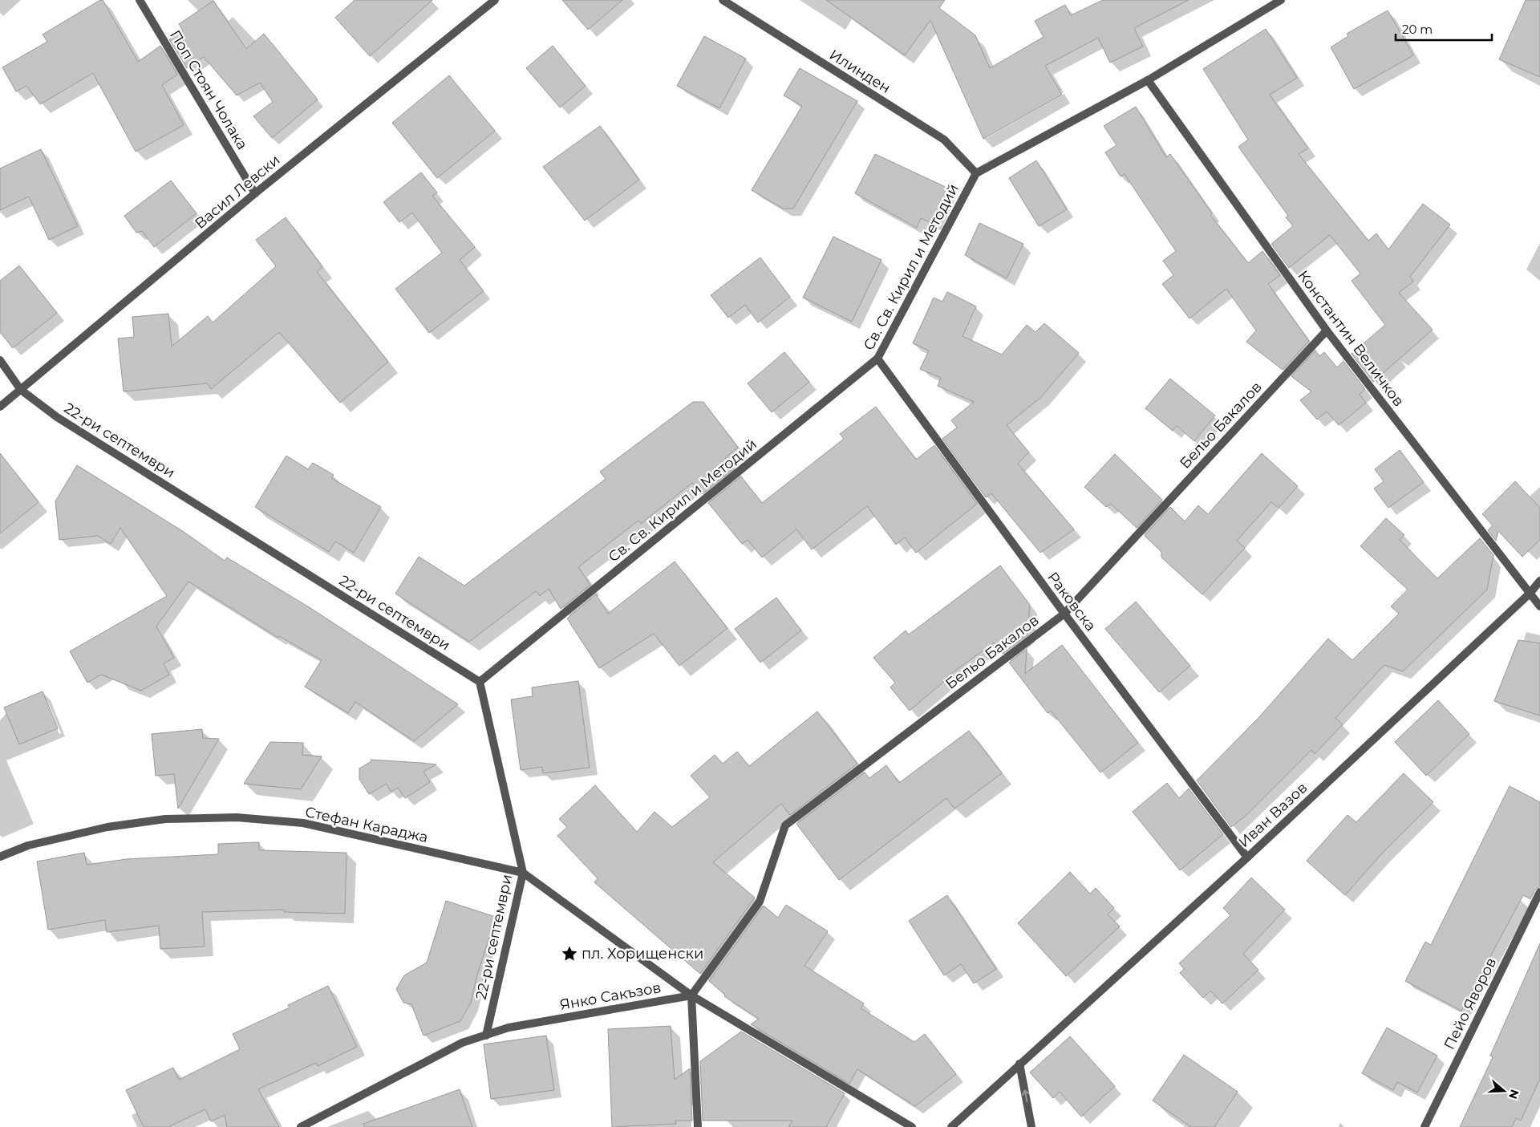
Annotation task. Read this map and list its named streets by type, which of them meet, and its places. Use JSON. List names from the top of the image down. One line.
{"streets":{"street":["Илинден","Поп Стоян Чолака","Васил Левски","Св. Св. Кирил и Методий","Константин Величков","Бельо Бакалов","22-ри септември","Раковска","Иван Вазов","Стефан Караджа","Янко Сакъзов","Пейо Яворов"]},"crossings":[["Илинден","Св. Св. Кирил и Методий"],["Поп Стоян Чолака","Васил Левски"],["Васил Левски","22-ри септември"],["Св. Св. Кирил и Методий","22-ри септември"],["Св. Св. Кирил и Методий","Раковска"],["Константин Величков","Бельо Бакалов"],["Константин Величков","Иван Вазов"],["Бельо Бакалов","Раковска"],["Бельо Бакалов","Стефан Караджа"],["Бельо Бакалов","Янко Сакъзов"],["22-ри септември","Стефан Караджа"],["22-ри септември","Янко Сакъзов"],["Раковска","Иван Вазов"],["Стефан Караджа","Янко Сакъзов"]],"places":{"place":["пл. Хорищенски"]},"scale_bar":"20 m","north":"right"}
